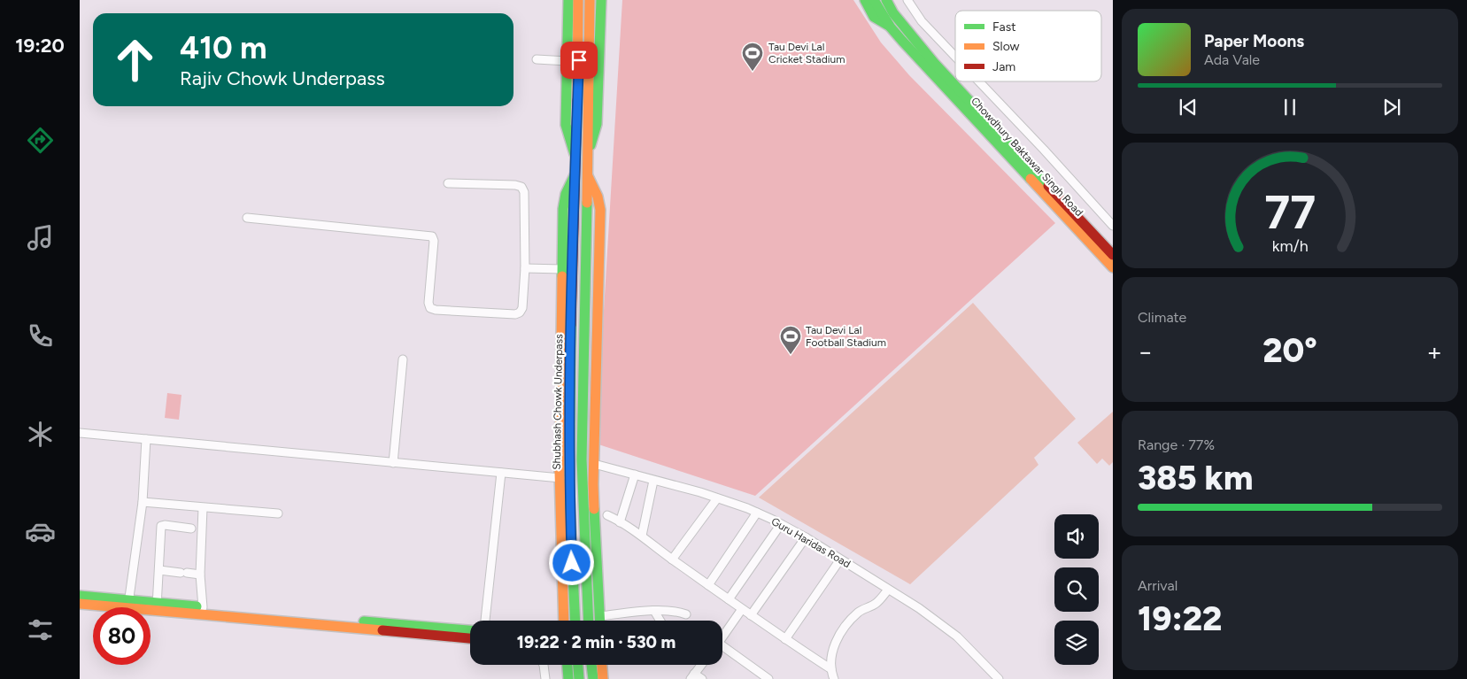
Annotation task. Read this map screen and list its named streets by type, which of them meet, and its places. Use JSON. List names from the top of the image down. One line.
{"streets":{"main road":["Chowdhury Baktawar Singh Road","Shubhash Chowk Underpass"],"street":["Guru Haridas Road"]},"places":{"sports":["Tau Devi Lal Cricket Stadium","Tau Devi Lal Football Stadium"]},"legend":["Fast","Slow","Jam"],"page":{"tabs":"19:20","turn":["410 m","Rajiv Chowk Underpass"],"song":["Paper Moons","Ada Vale"],"tile":["Climate",["Range · 77%","385 km"],["Arrival","19:22"]],"heat":["−","20°","+"],"limit":"80","trip":"19:22 · 2 min · 530 m","gauge":["77","km/h"]}}
